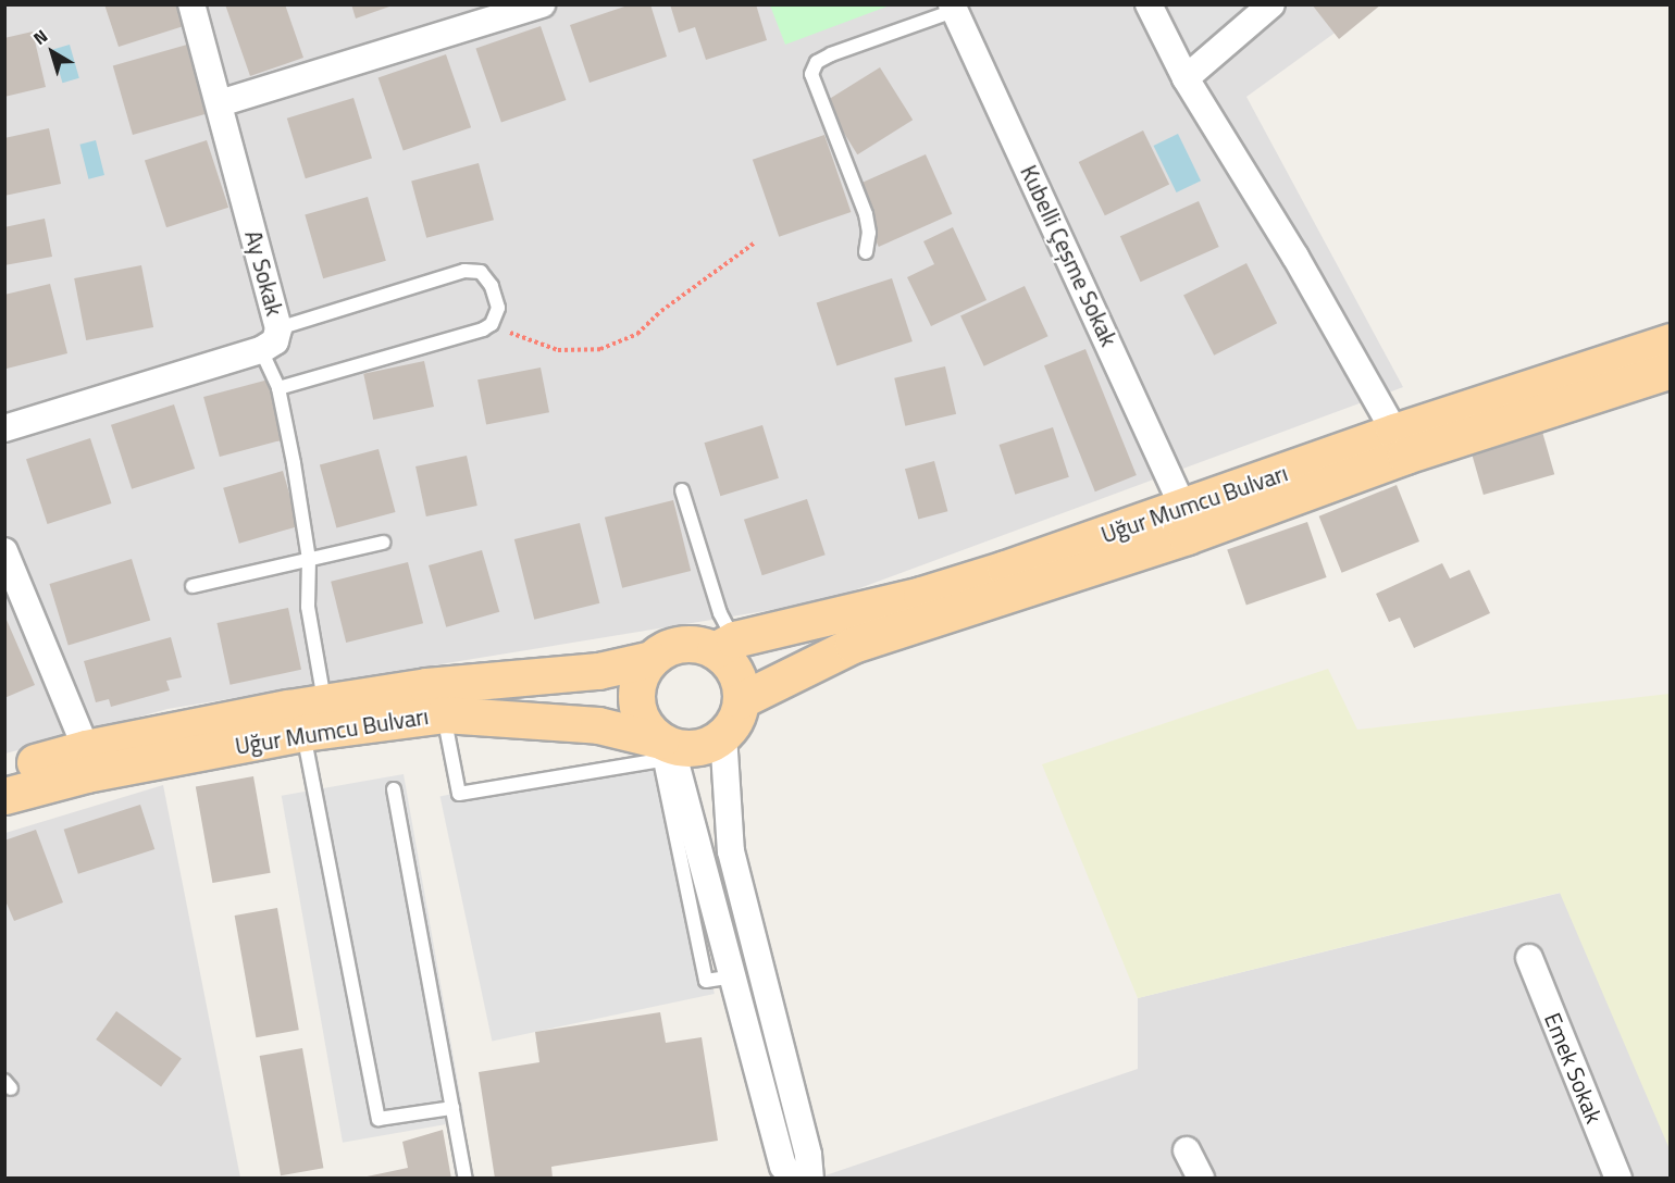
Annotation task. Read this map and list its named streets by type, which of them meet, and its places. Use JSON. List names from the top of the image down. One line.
{"streets":{"main road":["Uğur Mumcu Bulvarı"],"street":["Kubelli Çeşme Sokak","Ay Sokak","Emek Sokak"]},"crossings":[["Kubelli Çeşme Sokak","Uğur Mumcu Bulvarı"]],"north":"top left"}
